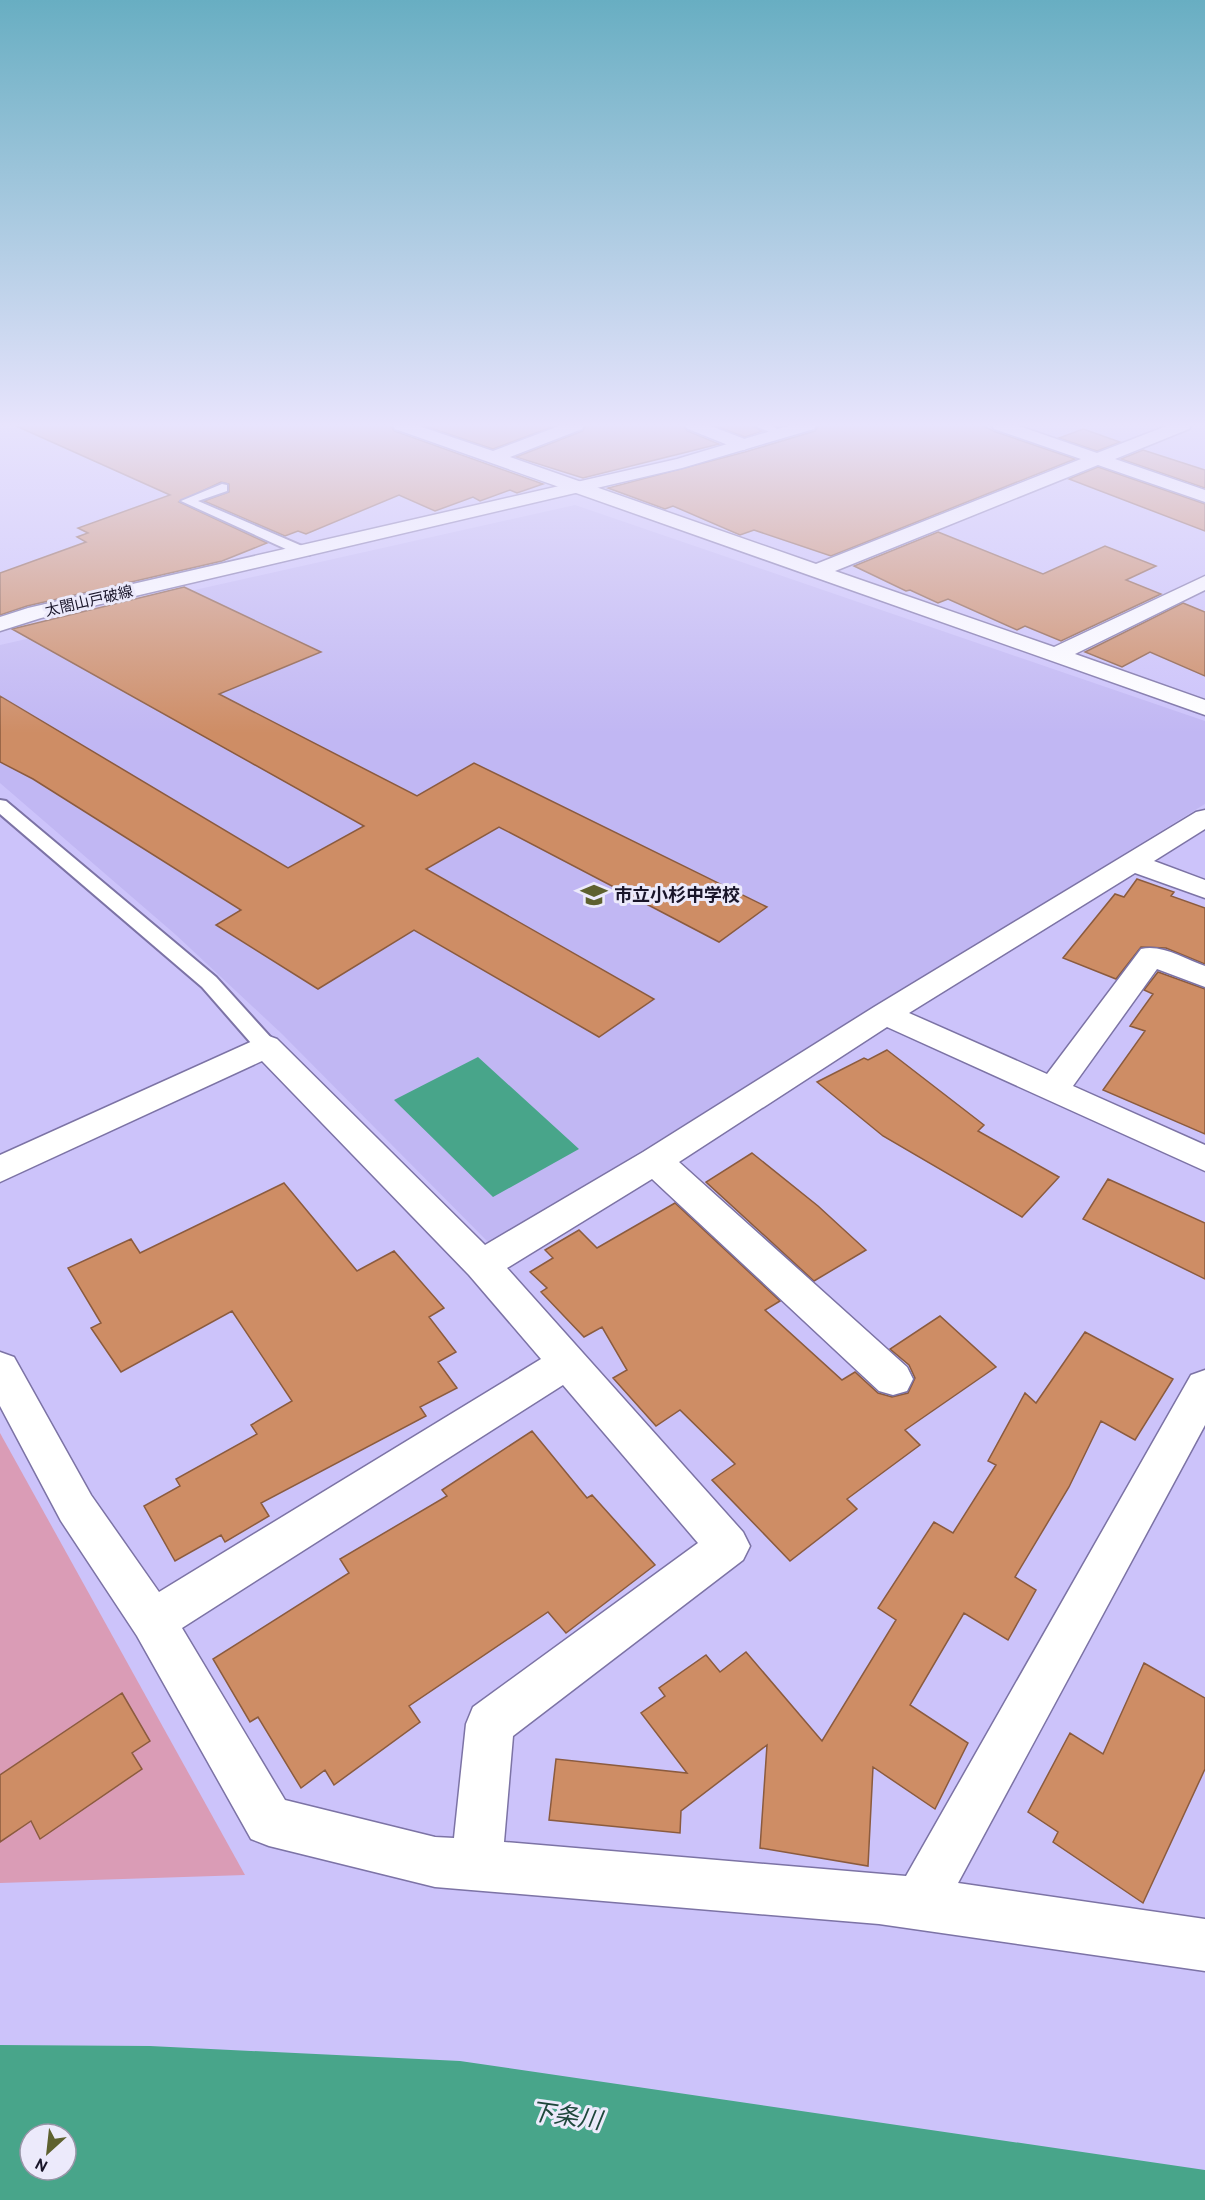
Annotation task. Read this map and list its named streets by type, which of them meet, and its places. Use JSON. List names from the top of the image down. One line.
{"streets":{"street":["太閤山戸破線"]},"water":["下条川"],"places":{"school or university":["市立小杉中学校"]},"north":"bottom left"}
